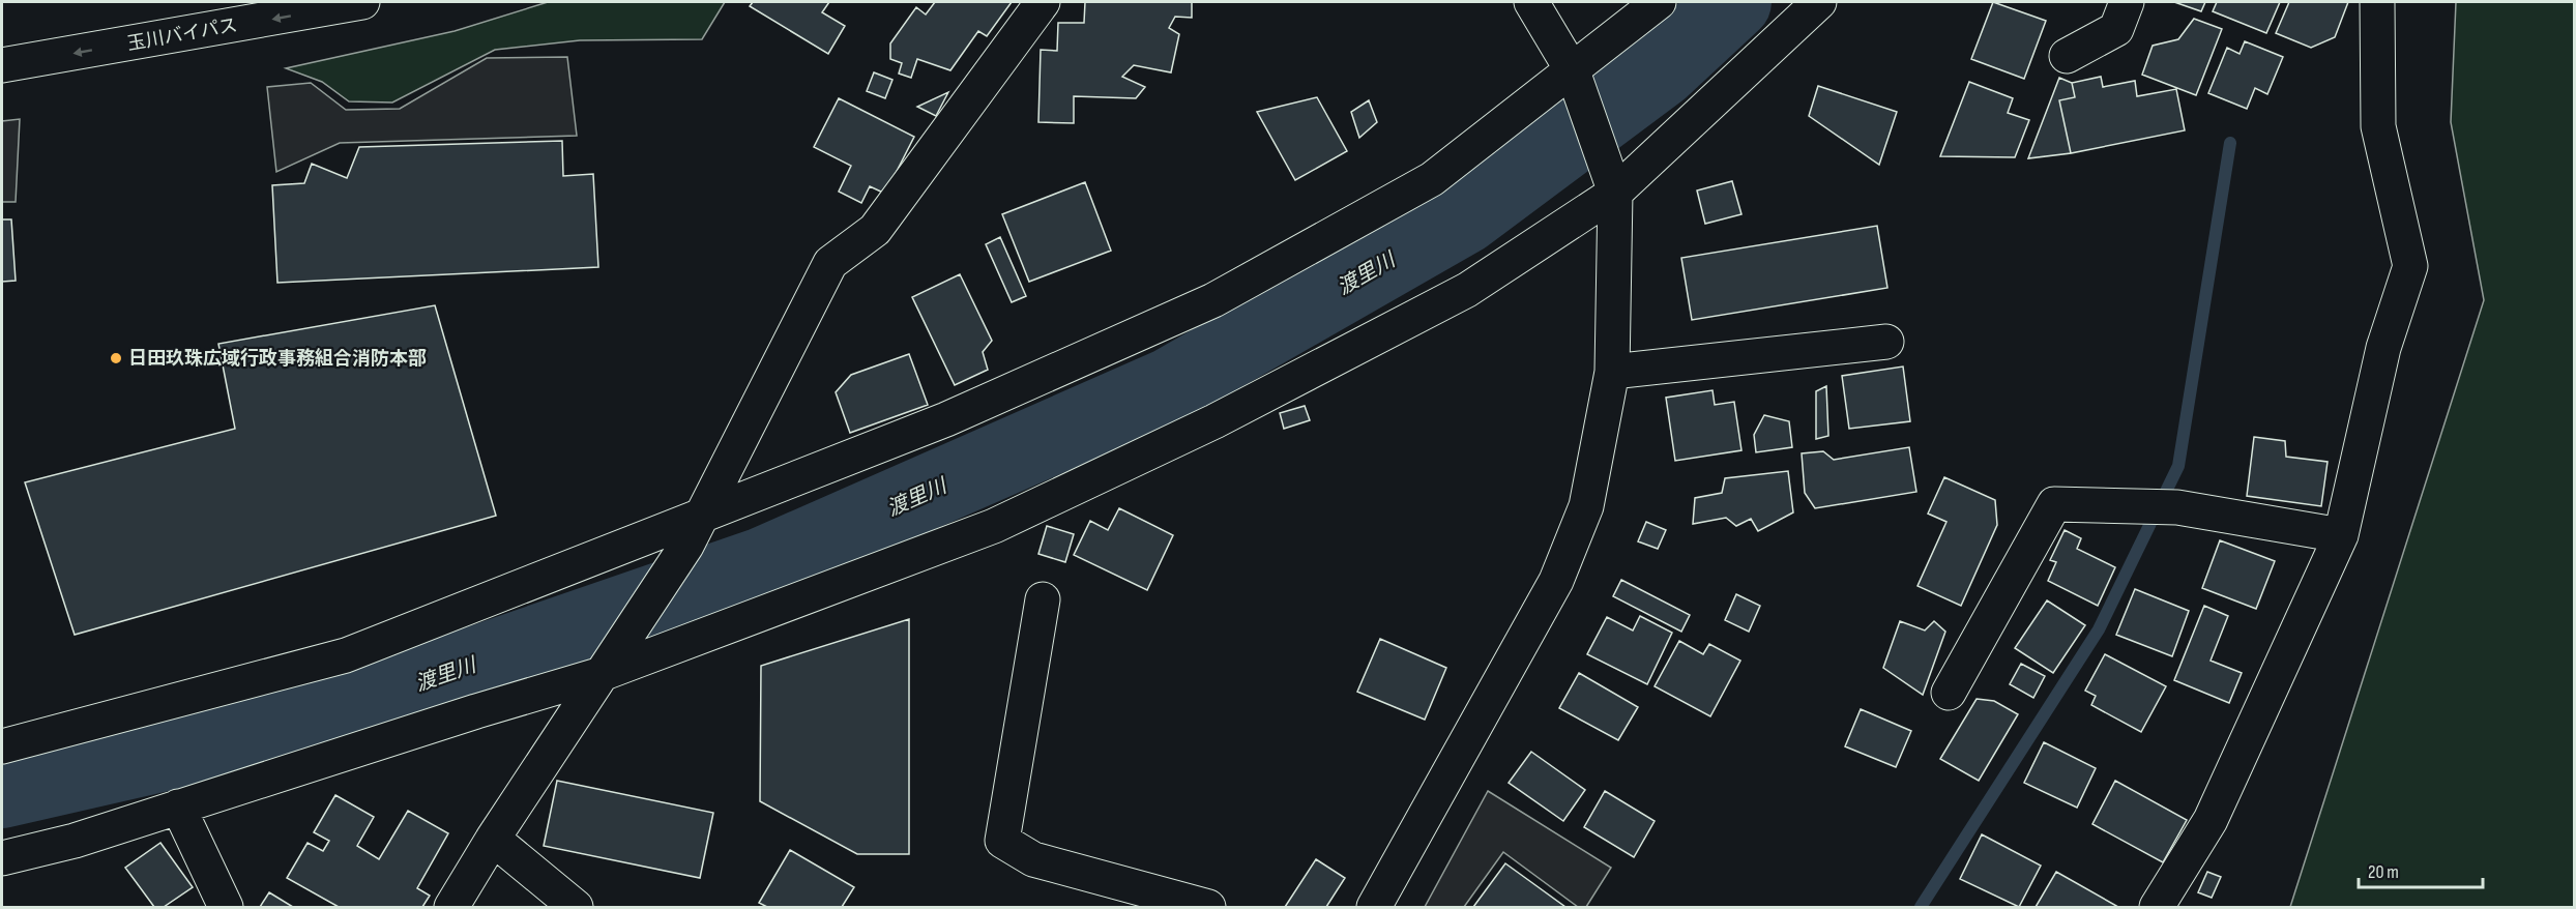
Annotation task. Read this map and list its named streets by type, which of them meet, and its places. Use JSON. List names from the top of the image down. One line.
{"streets":{"main road":["玉川バイパス"]},"one_way":["玉川バイパス"],"water":["渡里川"],"places":["日田玖珠広域行政事務組合消防本部"],"scale_bar":"20 m"}
